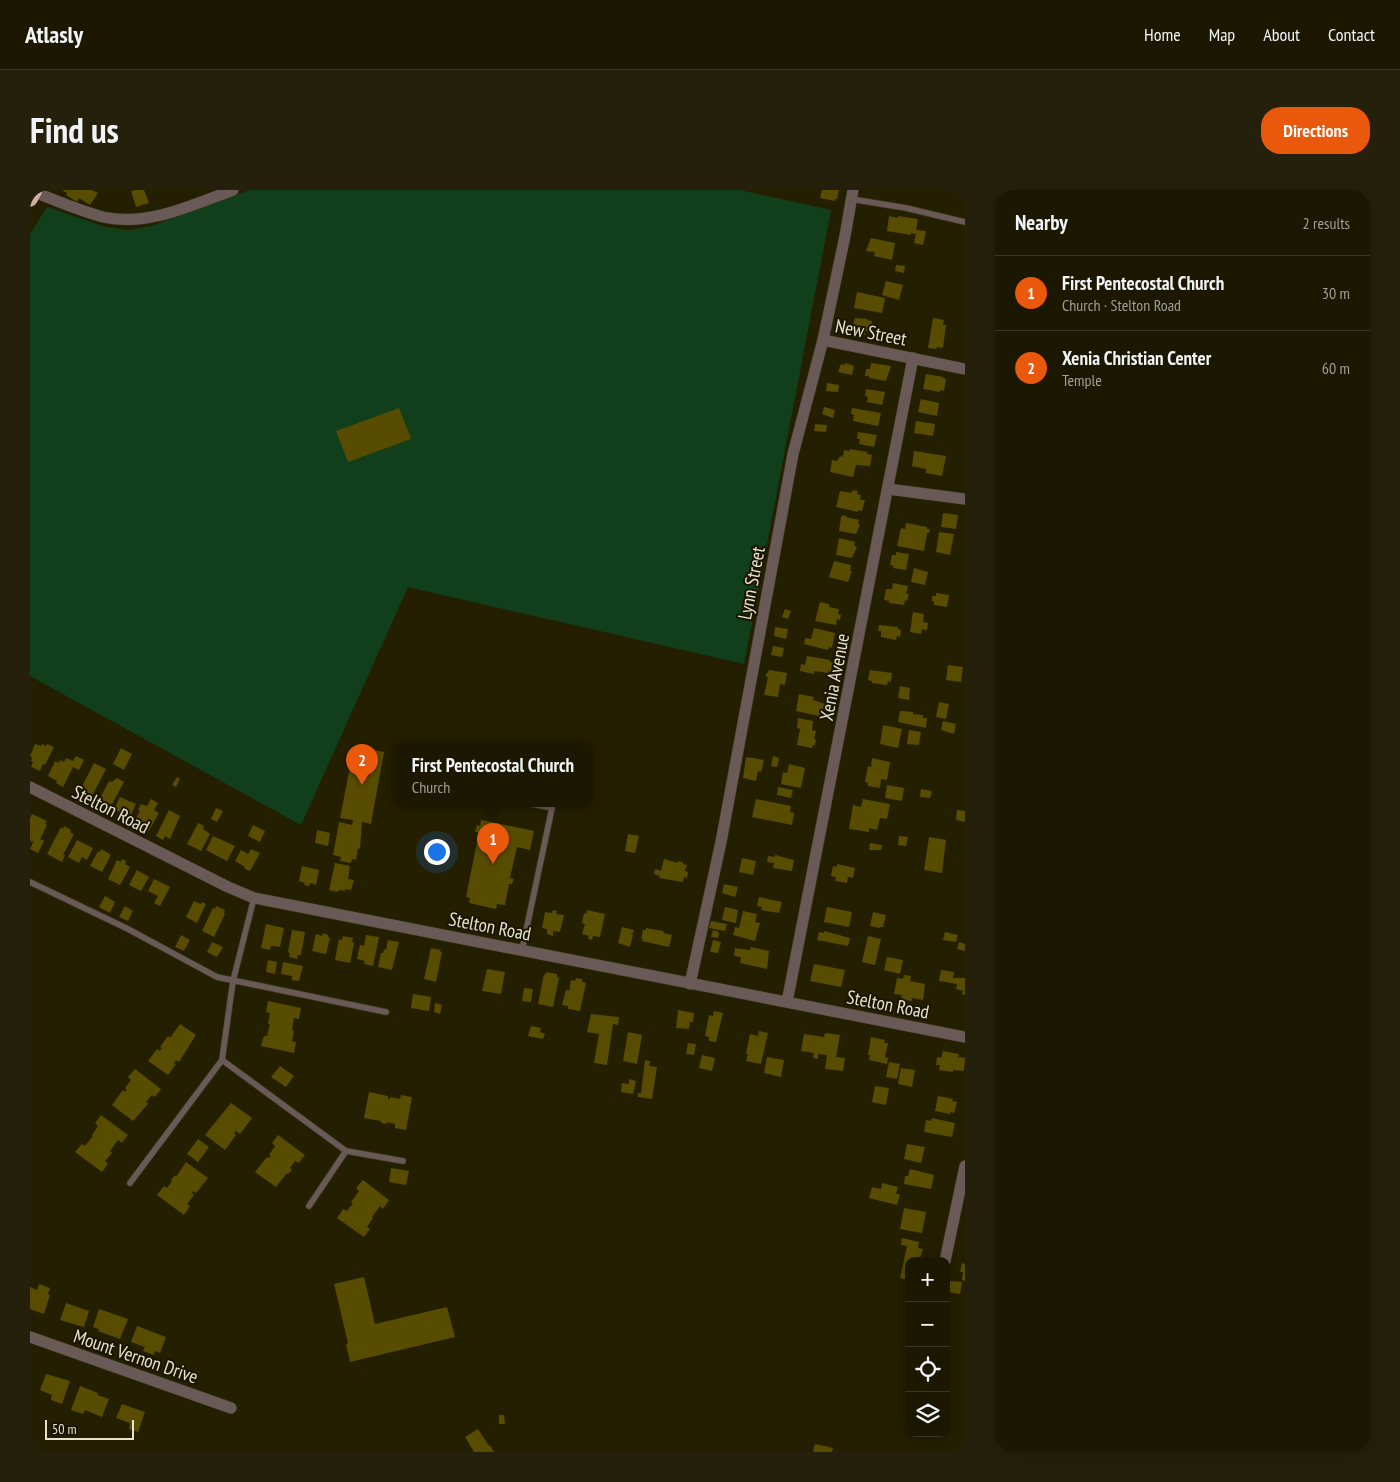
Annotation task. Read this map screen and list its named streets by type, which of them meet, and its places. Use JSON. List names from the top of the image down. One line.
{"streets":{"street":["New Street","Lynn Street","Xenia Avenue","Stelton Road","Mount Vernon Drive"]},"crossings":[["New Street","Lynn Street"],["New Street","Xenia Avenue"],["Lynn Street","Stelton Road"],["Xenia Avenue","Stelton Road"]],"scale_bar":"50 m","page":{"header":"Atlasly","nav":["Home","Map","About","Contact"],"title":"Find us","buttons":"Directions","heading":["Nearby","2 results"],"list":[{"mark":"1","name":"First Pentecostal Church","note":"Church · Stelton Road","value":"30 m"},{"mark":"2","name":"Xenia Christian Center","note":"Temple","value":"60 m"}],"popup":["First Pentecostal Church","Church"],"pins":["2","1"],"map_buttons":["+","−"],"scale":"50 m"}}
